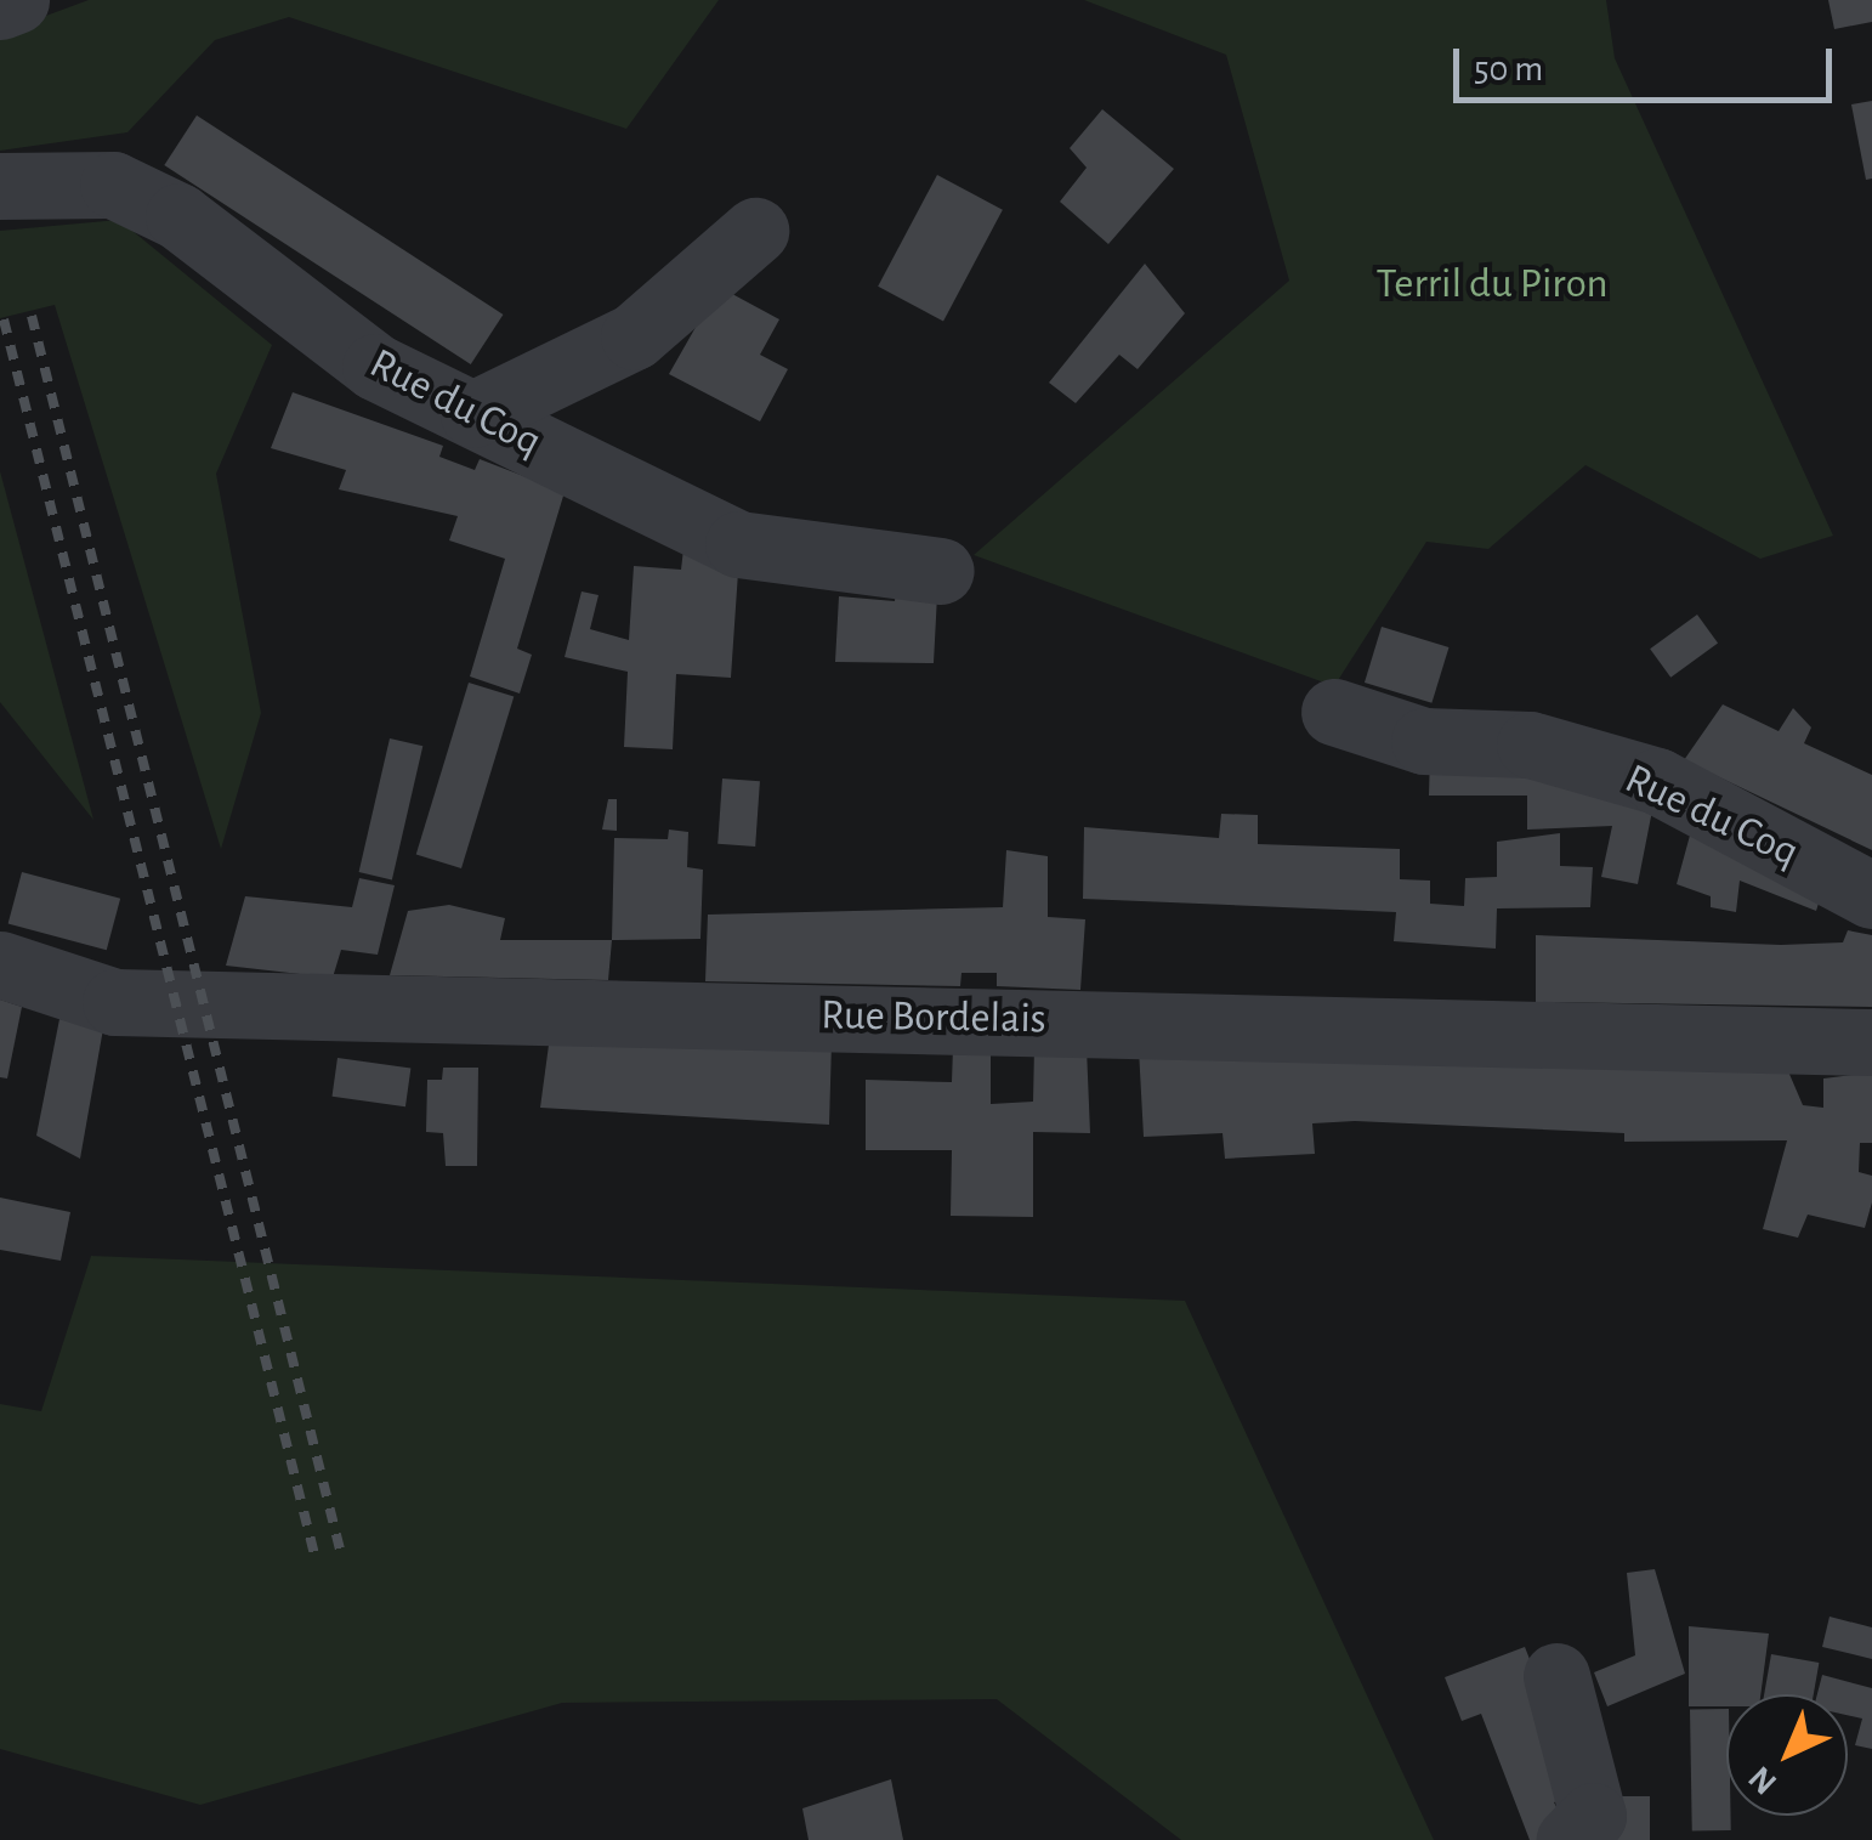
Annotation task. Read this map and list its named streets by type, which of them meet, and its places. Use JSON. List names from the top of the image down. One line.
{"streets":{"street":["Rue du Coq","Rue Bordelais"]},"parks":["Terril du Piron"],"scale_bar":"50 m","north":"bottom left"}
